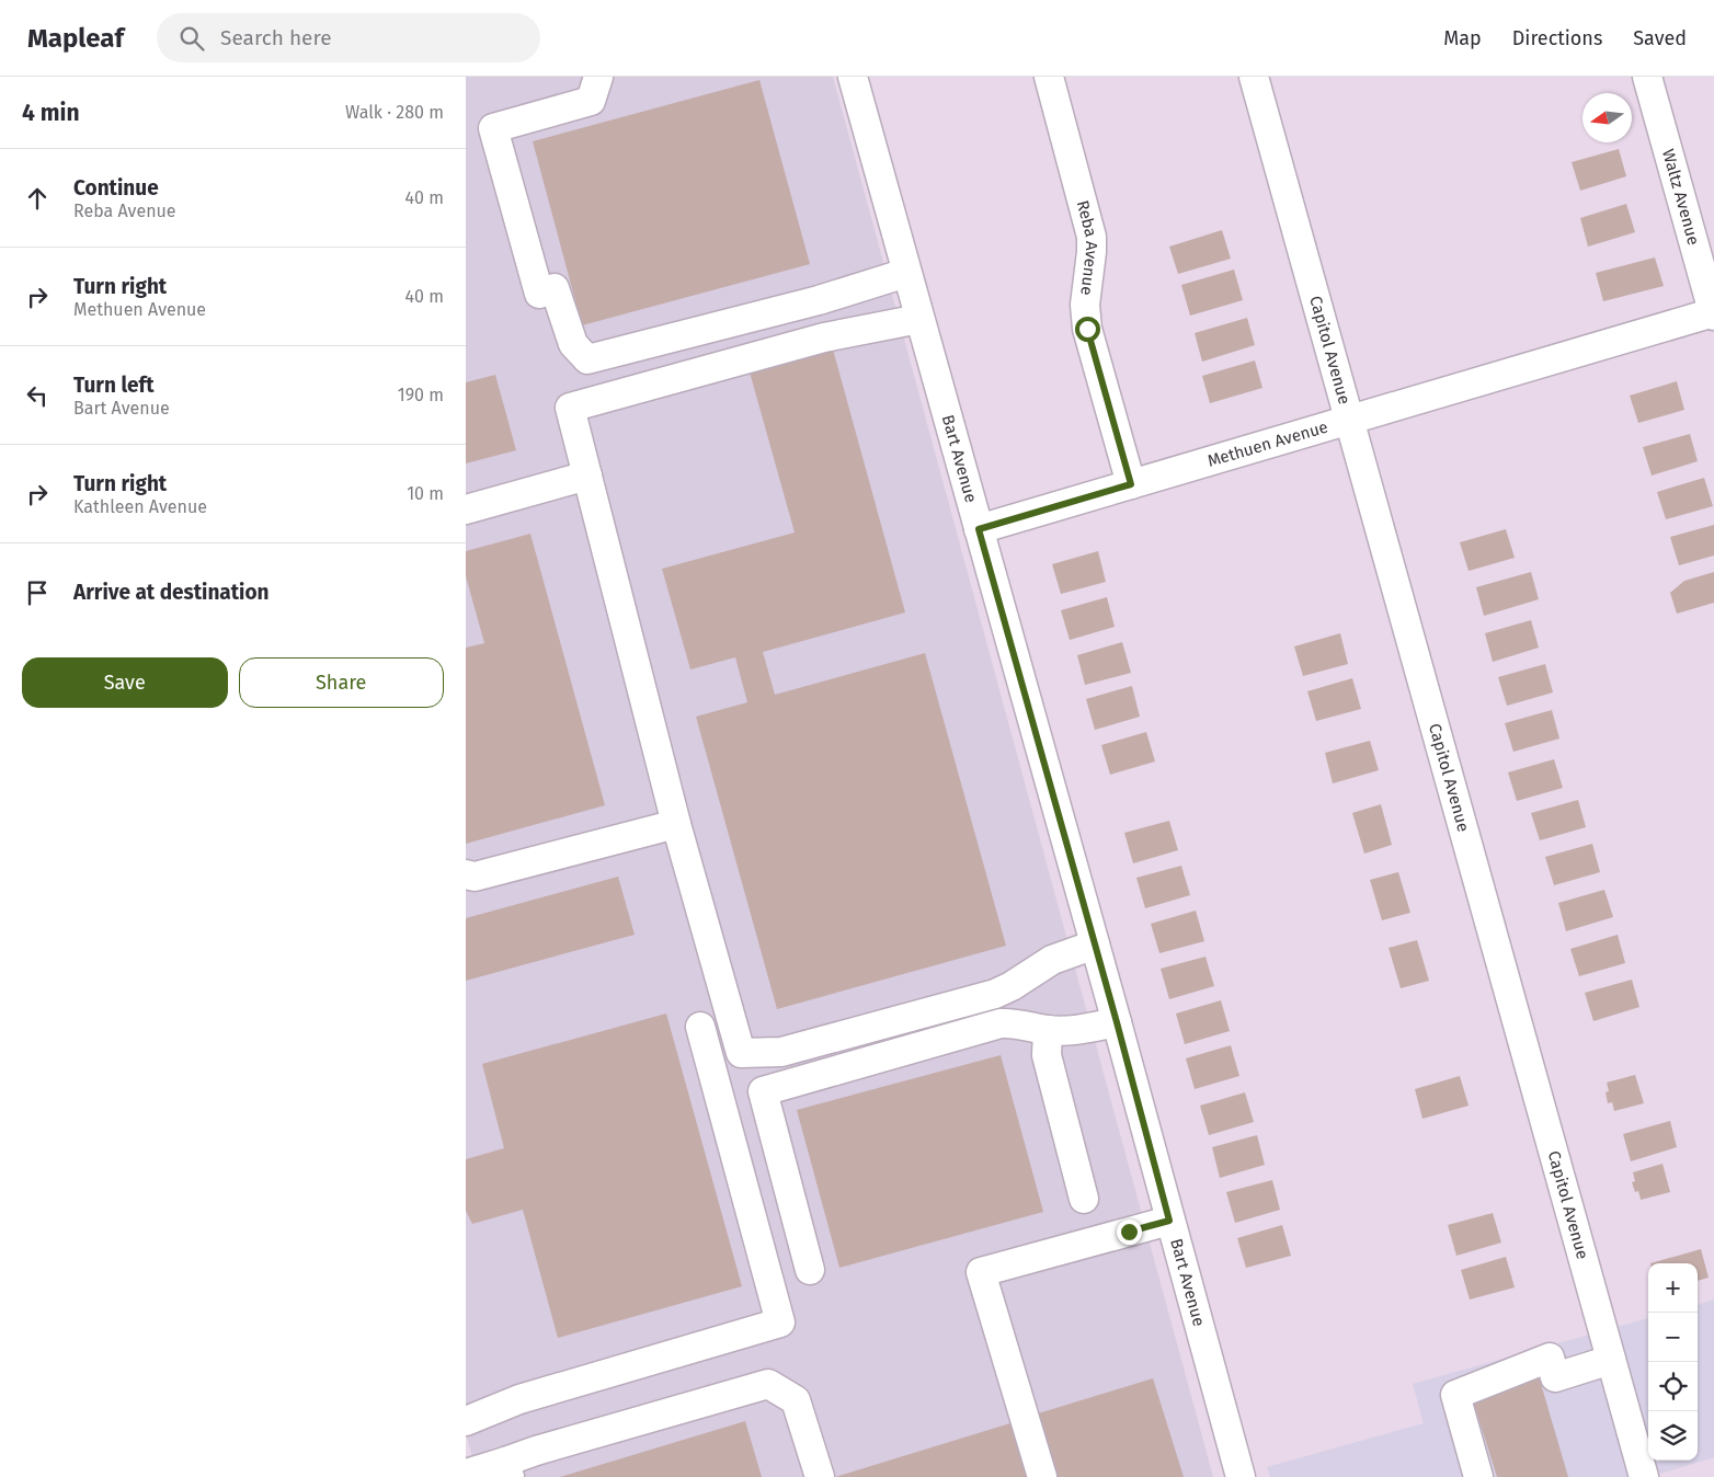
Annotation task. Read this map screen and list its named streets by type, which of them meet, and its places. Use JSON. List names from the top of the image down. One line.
{"streets":{"street":["Waltz Avenue","Reba Avenue","Capitol Avenue","Methuen Avenue","Bart Avenue"]},"crossings":[["Waltz Avenue","Methuen Avenue"],["Reba Avenue","Methuen Avenue"],["Capitol Avenue","Methuen Avenue"],["Methuen Avenue","Bart Avenue"]],"north":"left","page":{"header":"Mapleaf","search":"Search here","nav":["Map","Directions","Saved"],"heading":["4 min","Walk · 280 m"],"list":[["Continue","Reba Avenue","40 m"],["Turn right","Methuen Avenue","40 m"],["Turn left","Bart Avenue","190 m"],["Turn right","Kathleen Avenue","10 m"],"Arrive at destination"],"buttons":["Save","Share"],"map_buttons":["+","−"]}}
